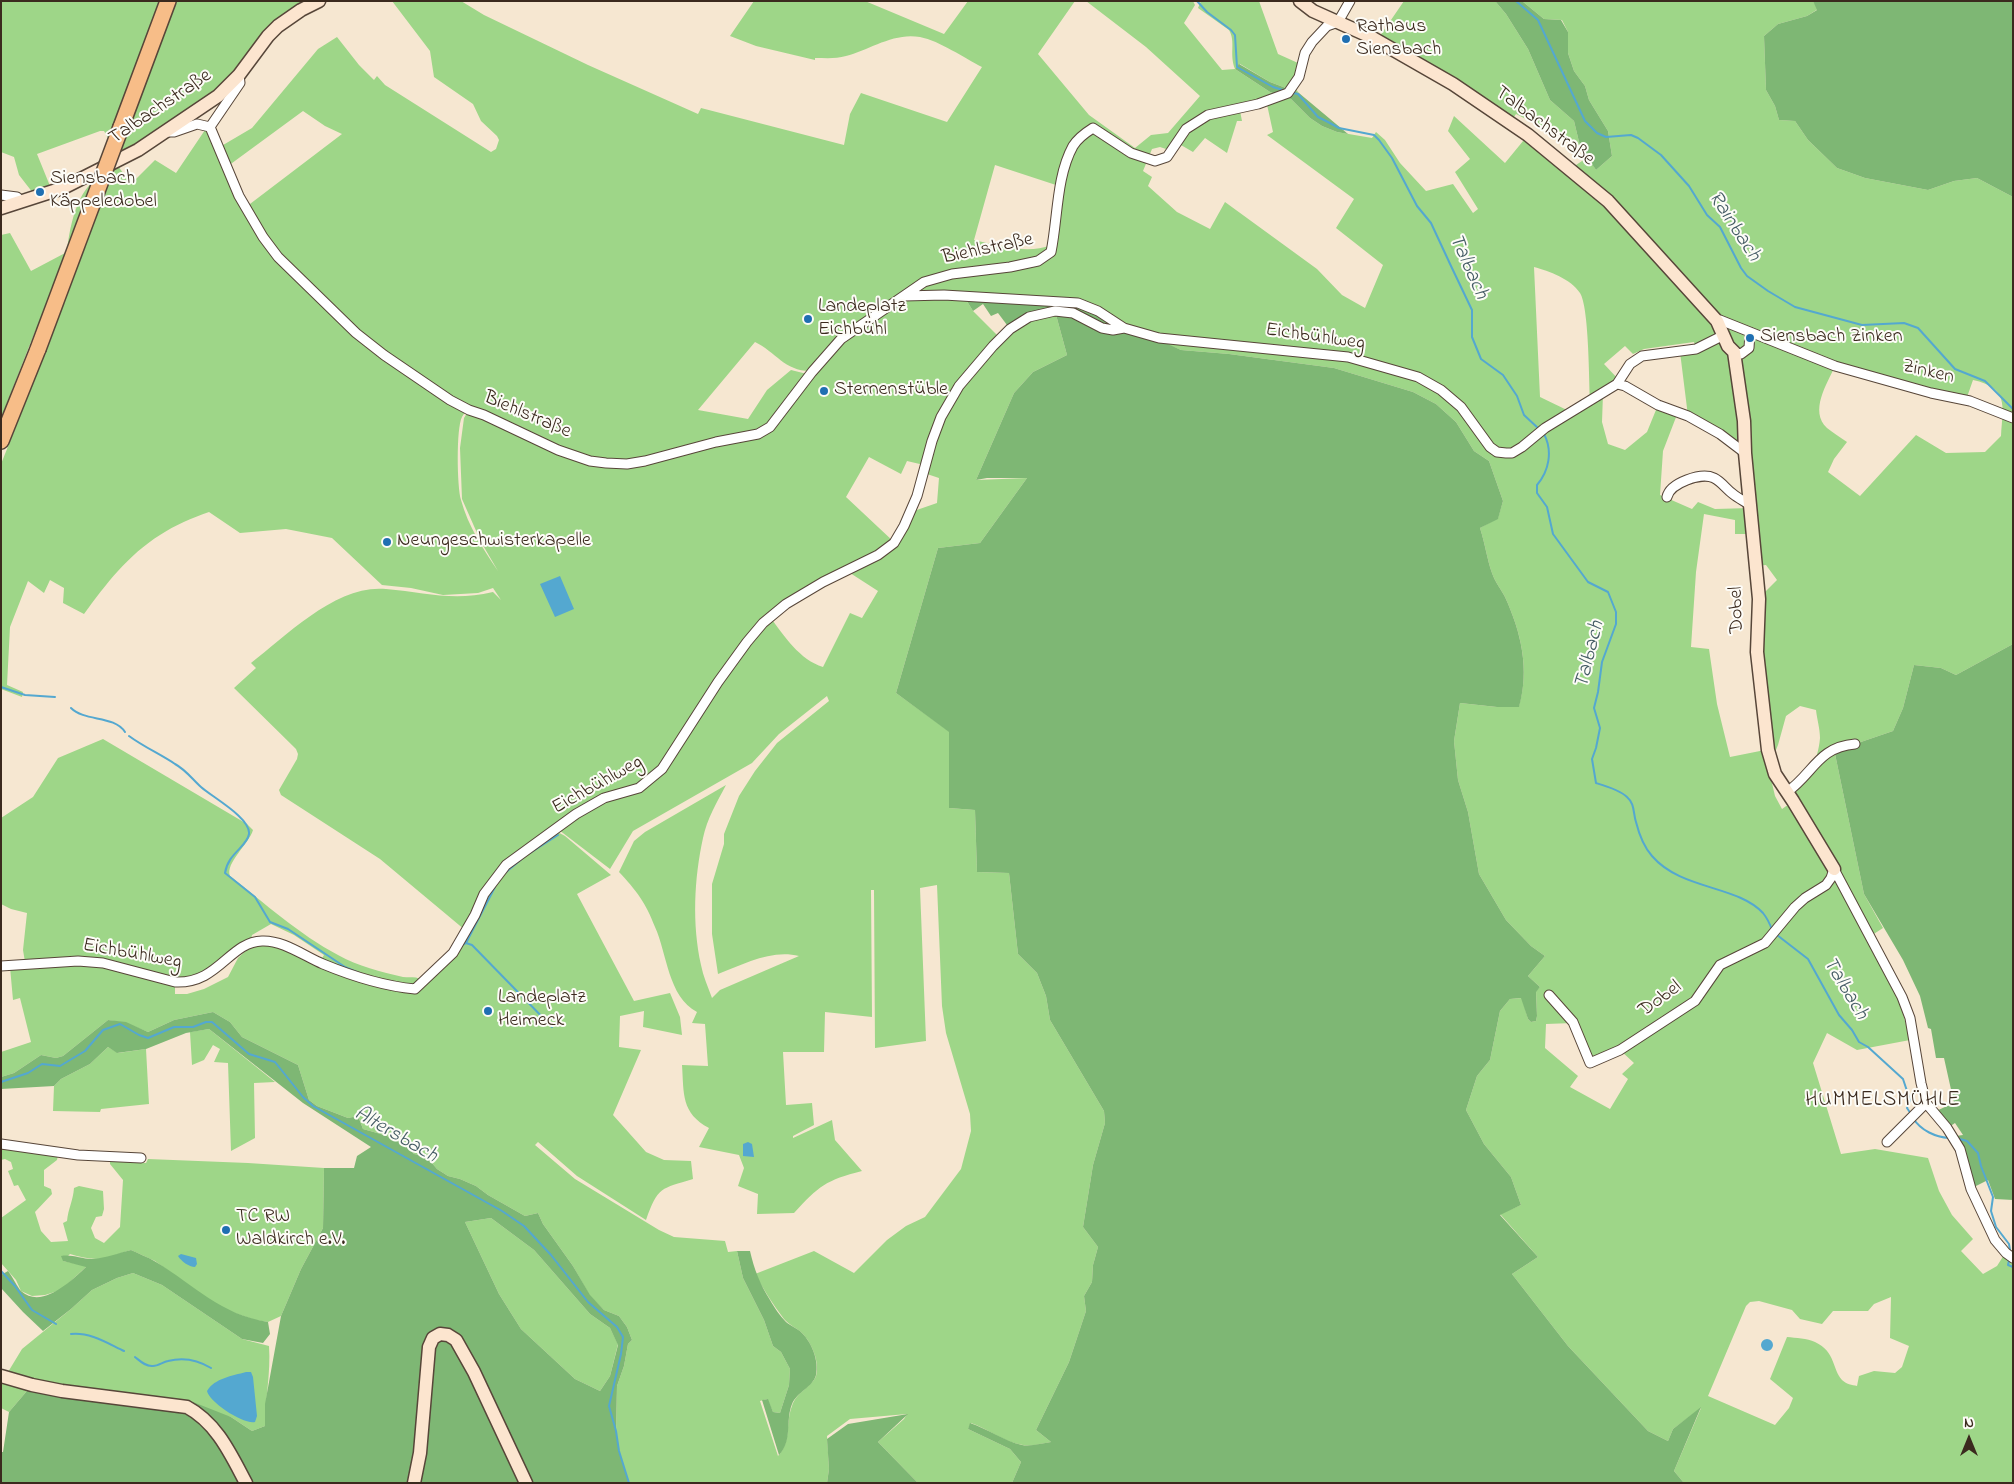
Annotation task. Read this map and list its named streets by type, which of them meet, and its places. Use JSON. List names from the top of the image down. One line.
{"streets":{"street":["Talbachstraße","Biehlstraße","Eichbühlweg","Zinken","Dobel"]},"crossings":[["Talbachstraße","Biehlstraße"],["Talbachstraße","Eichbühlweg"],["Talbachstraße","Zinken"],["Talbachstraße","Dobel"],["Biehlstraße","Eichbühlweg"],["Eichbühlweg","Dobel"]],"districts":["HUMMELSMÜHLE"],"water":["Rainbach","Talbach","Altersbach"],"places":["Rathaus Siensbach","Siensbach Käppeledobel","Landeplatz Eichbühl","Siensbach Zinken","Sternenstüble","Neungeschwisterkapelle","Landeplatz Heimeck","TC RW Waldkirch e.V."],"north":"top"}
